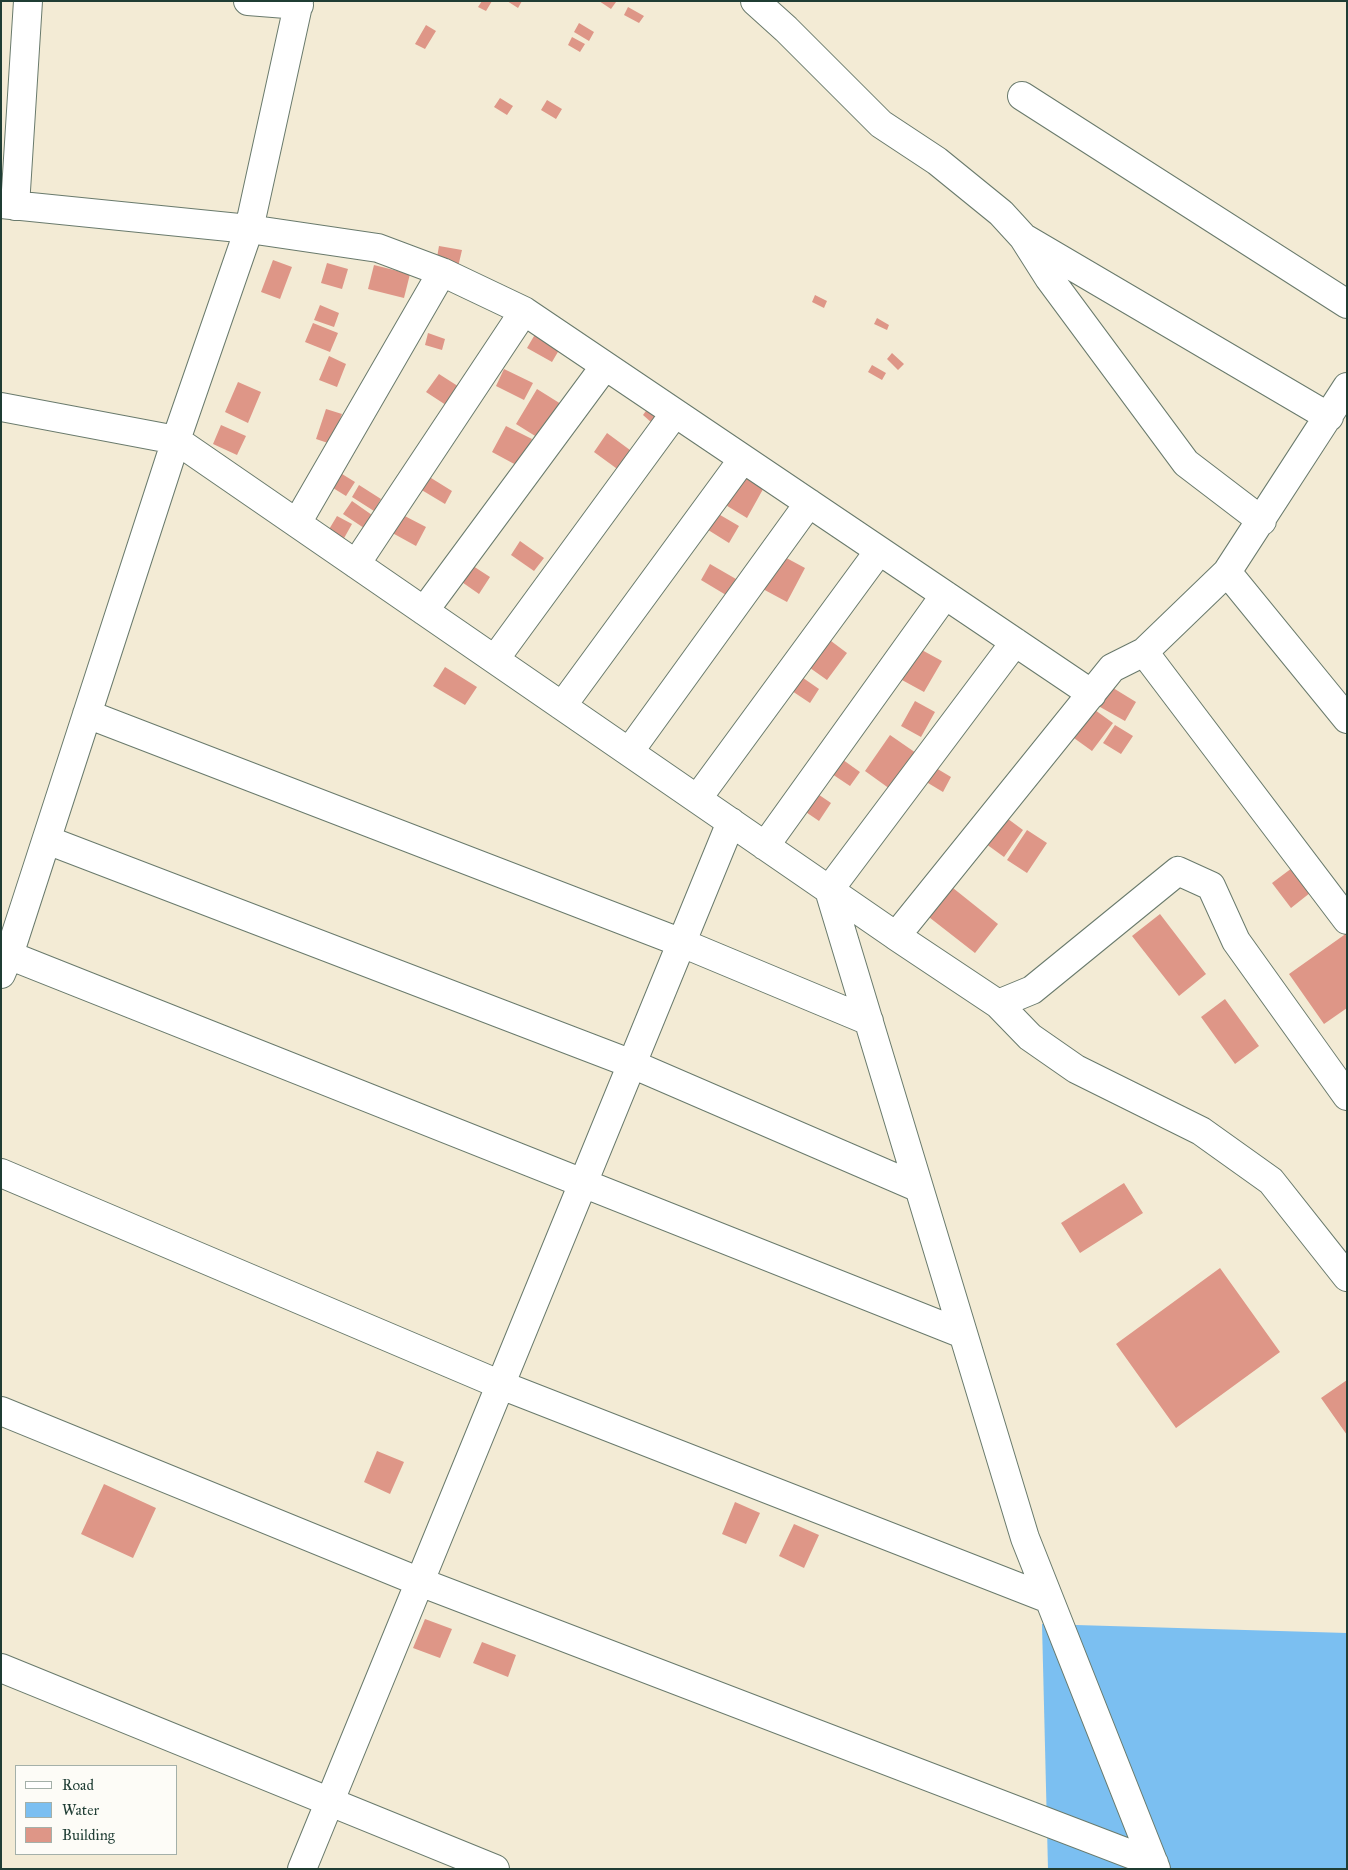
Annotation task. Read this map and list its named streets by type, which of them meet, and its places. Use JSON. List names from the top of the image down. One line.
{"legend":["Road","Water","Building"]}
